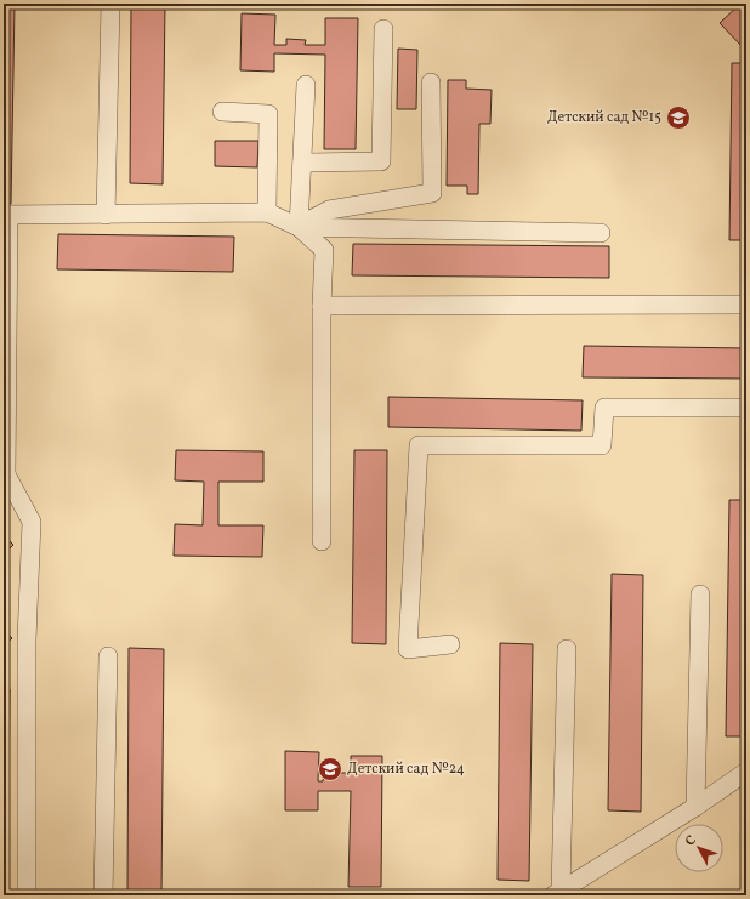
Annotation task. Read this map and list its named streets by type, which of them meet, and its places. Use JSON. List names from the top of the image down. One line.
{"places":{"school or university":["Детский сад №15","Детский сад №24"]},"north":"top left"}
